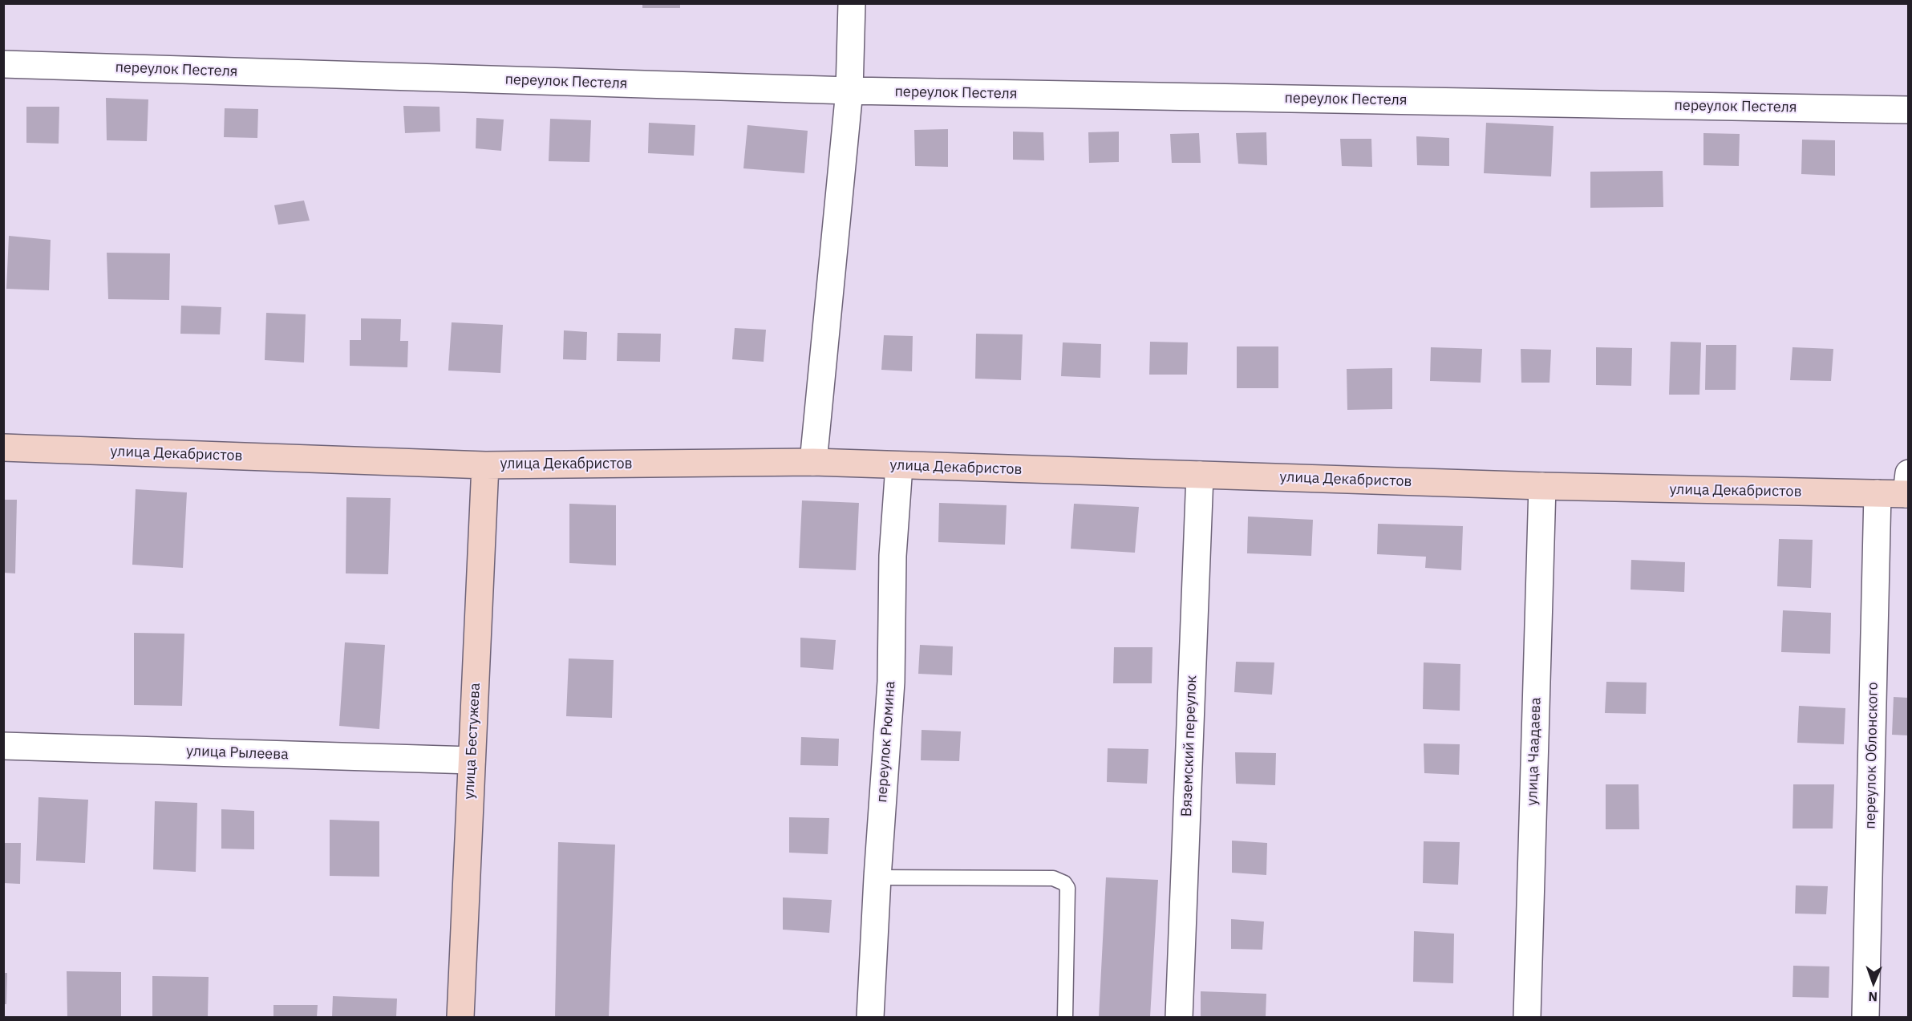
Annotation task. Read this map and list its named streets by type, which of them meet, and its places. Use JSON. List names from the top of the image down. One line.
{"streets":{"street":["переулок Пестеля","улица Декабристов","улица Бестужева","переулок Рюмина","Вяземский переулок","улица Чаадаева","улица Рылеева","переулок Облонского"]},"crossings":[["улица Декабристов","улица Бестужева"],["улица Декабристов","переулок Рюмина"],["улица Декабристов","Вяземский переулок"],["улица Декабристов","улица Чаадаева"],["улица Декабристов","переулок Облонского"],["улица Бестужева","улица Рылеева"]],"north":"bottom"}
